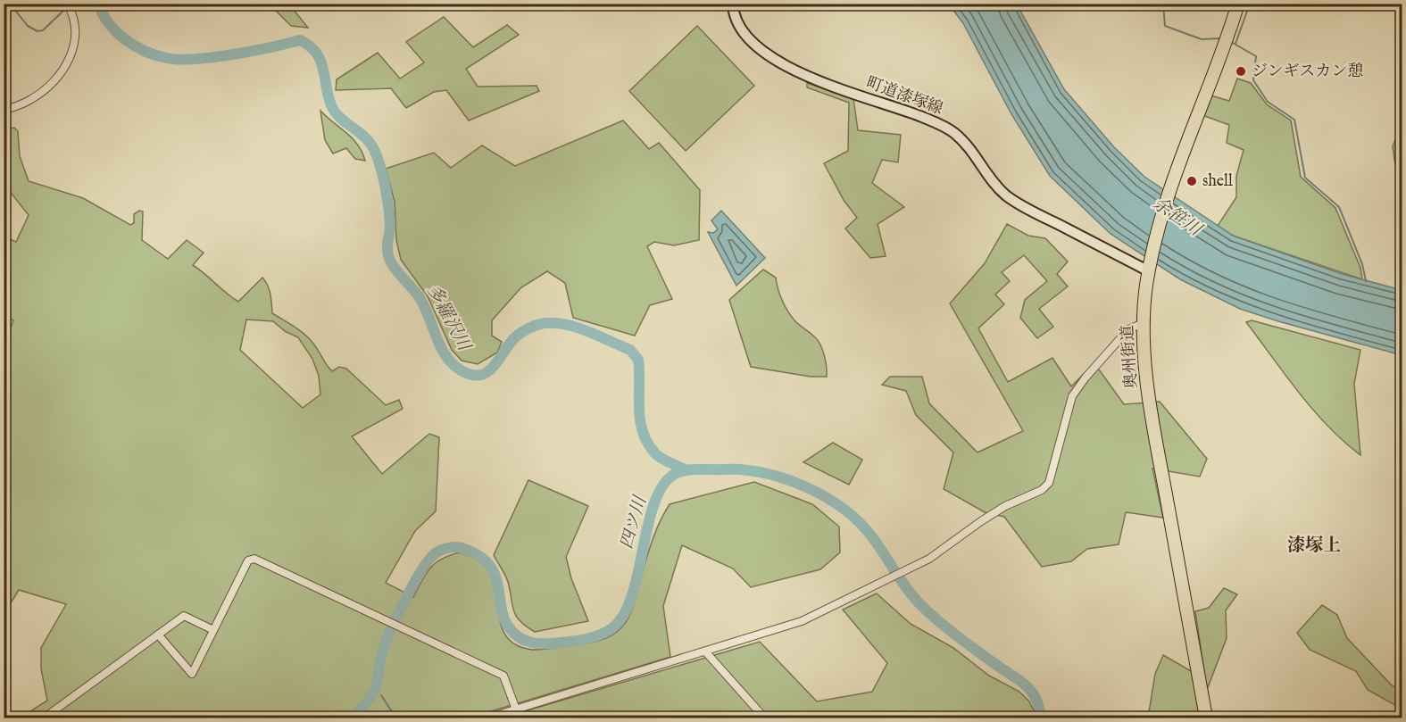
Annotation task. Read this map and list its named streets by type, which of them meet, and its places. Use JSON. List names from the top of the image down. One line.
{"streets":{"highway":["奥州街道"],"street":["町道漆塚線"]},"crossings":[["町道漆塚線","奥州街道"]],"districts":["漆塚上"],"water":["余笹川","多羅沢川","四ツ川"],"places":["ジンギスカン憩","shell"]}
